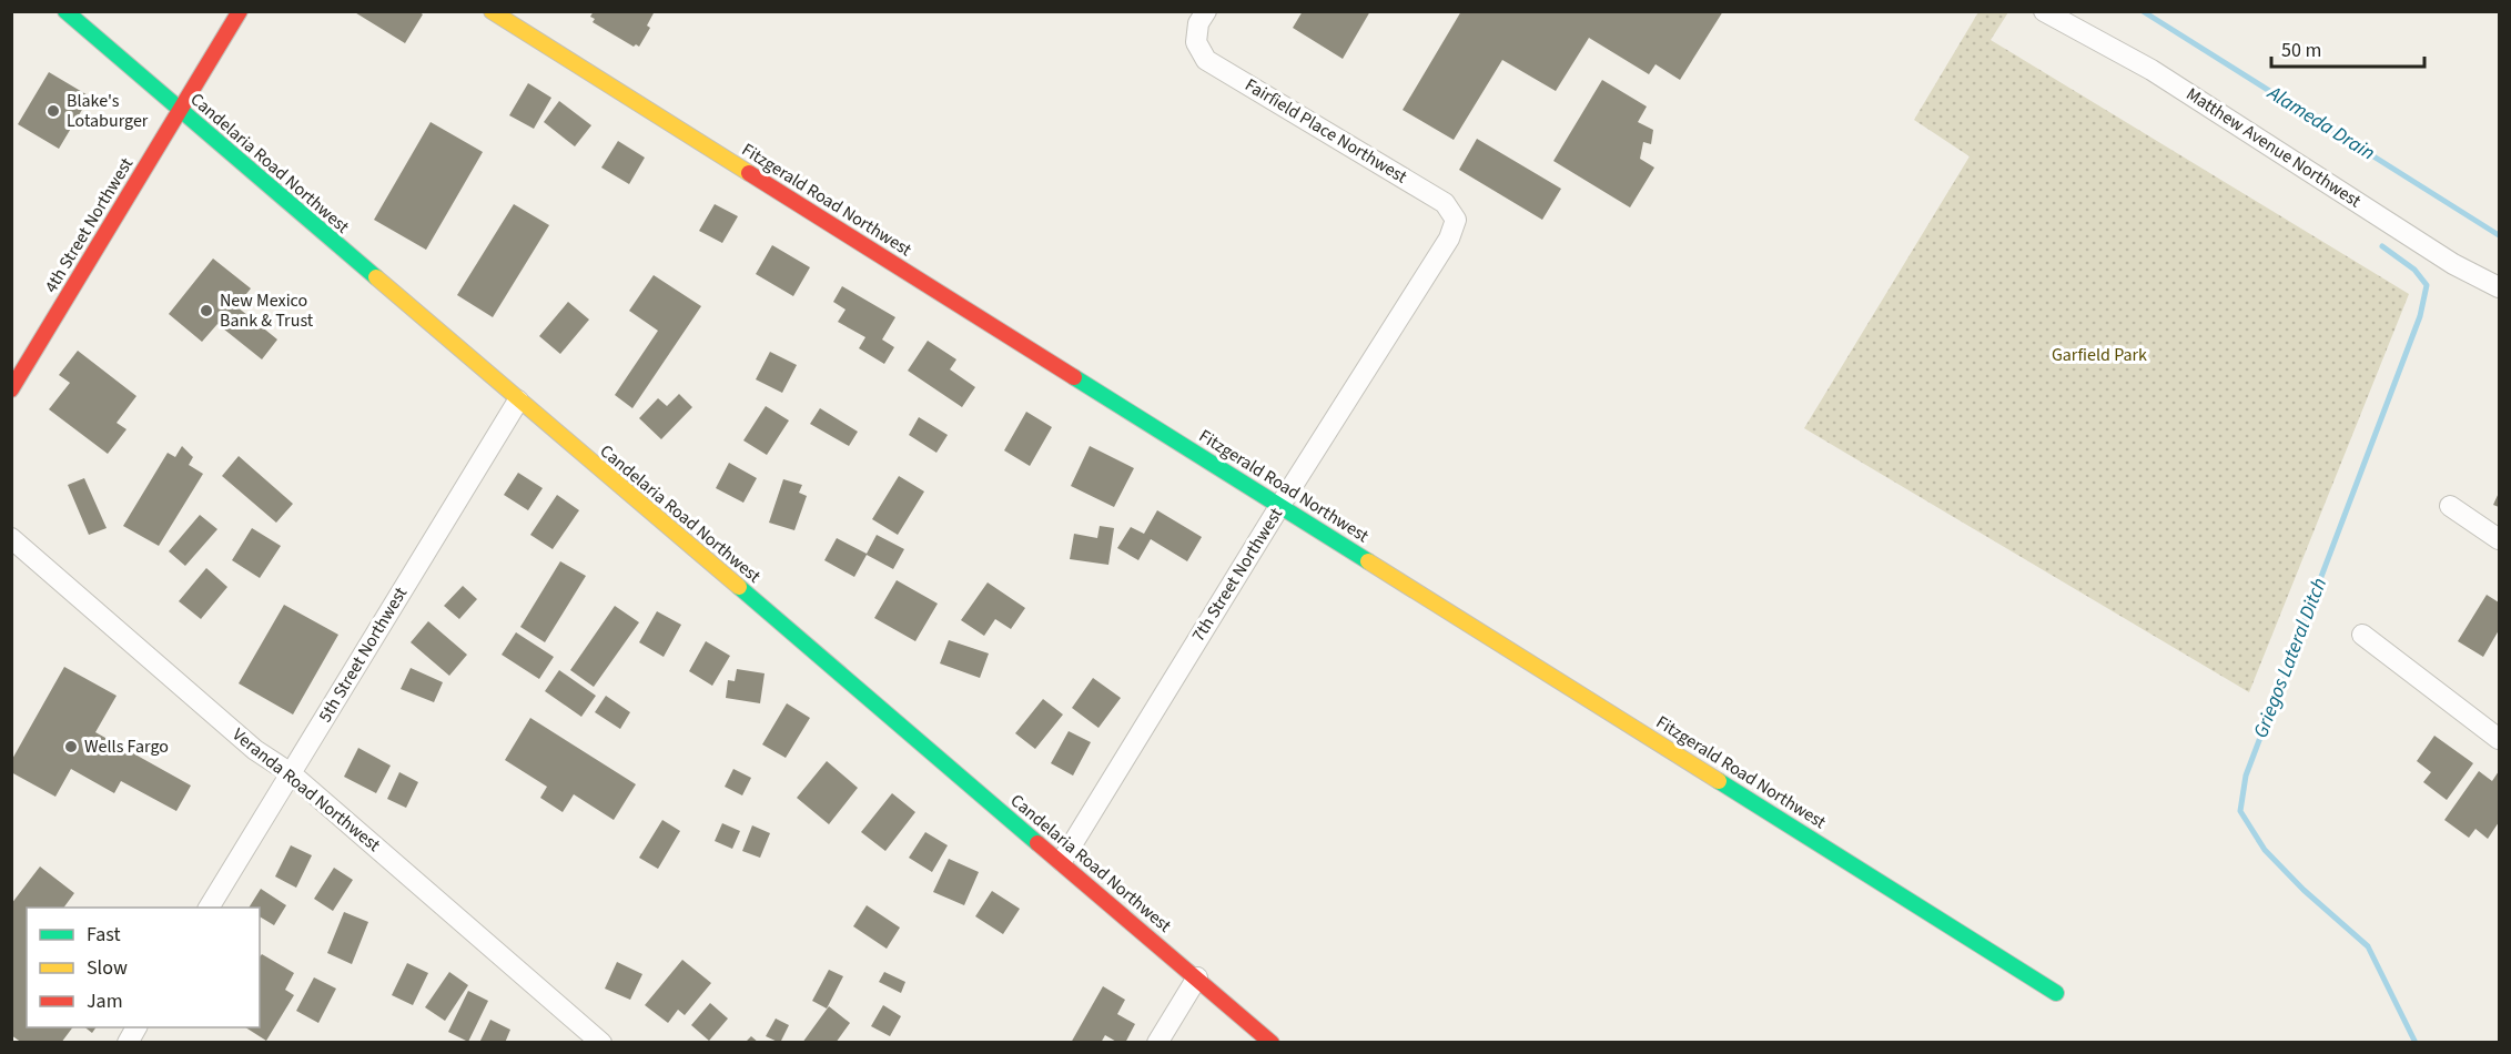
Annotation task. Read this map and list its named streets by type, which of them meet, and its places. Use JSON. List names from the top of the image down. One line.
{"streets":{"main road":["Candelaria Road Northwest","Fitzgerald Road Northwest","4th Street Northwest"],"street":["Fairfield Place Northwest","Matthew Avenue Northwest","7th Street Northwest","5th Street Northwest","Veranda Road Northwest"]},"crossings":[["Fairfield Place Northwest","7th Street Northwest"],["Candelaria Road Northwest","4th Street Northwest"],["Candelaria Road Northwest","7th Street Northwest"],["Candelaria Road Northwest","5th Street Northwest"],["Fitzgerald Road Northwest","7th Street Northwest"],["5th Street Northwest","Veranda Road Northwest"]],"water":["Alameda Drain","Griegos Lateral Ditch"],"parks":["Garfield Park"],"places":["Blake's Lotaburger","New Mexico Bank & Trust","Wells Fargo"],"legend":["Fast","Slow","Jam"],"scale_bar":"50 m"}
